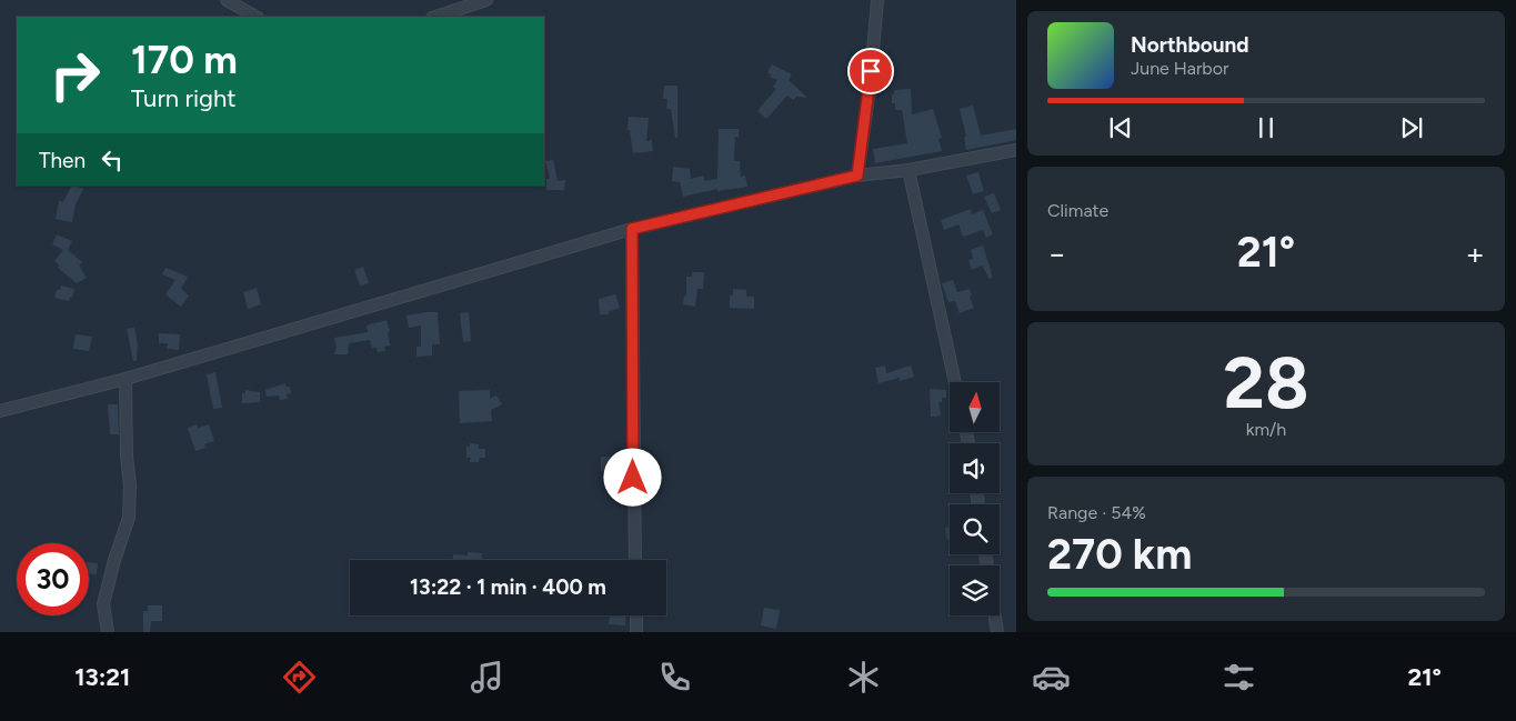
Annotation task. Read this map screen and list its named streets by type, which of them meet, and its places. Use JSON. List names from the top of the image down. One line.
{"north":"top","page":{"turn":["170 m","Turn right"],"song":["Northbound","June Harbor"],"then":"Then","tile":["Climate",["28","km/h"],["Range · 54%","270 km"]],"heat":["−","21°","+"],"limit":"30","trip":"13:22 · 1 min · 400 m","tabs":["13:21","21°"]}}
